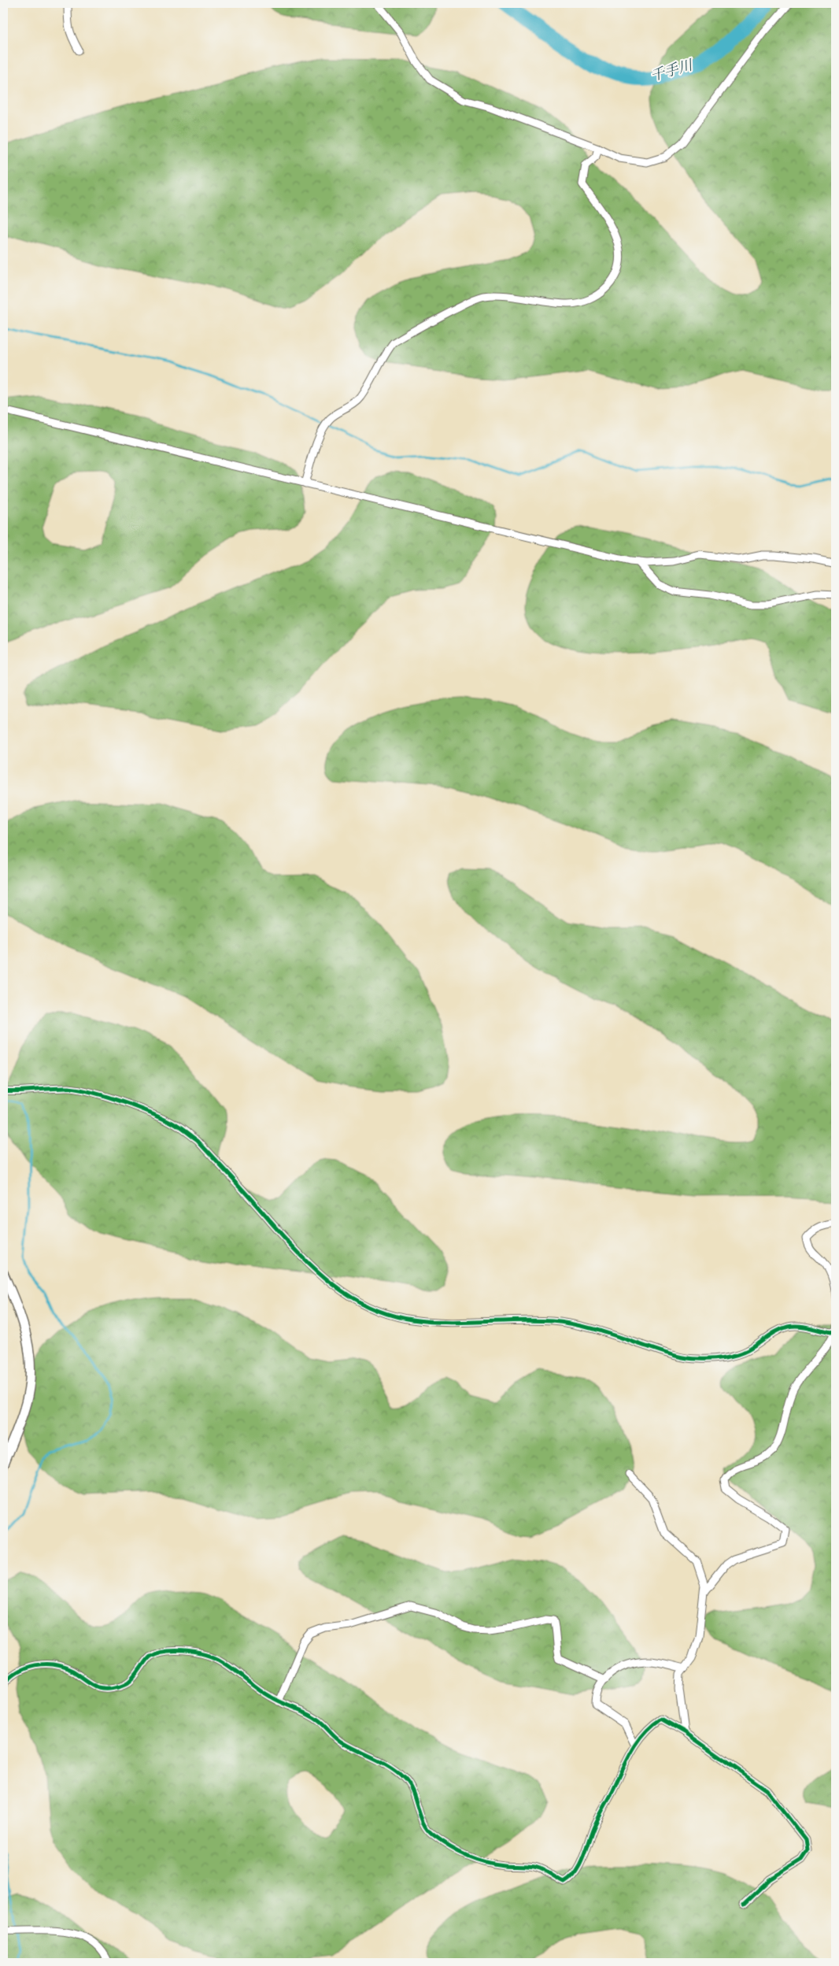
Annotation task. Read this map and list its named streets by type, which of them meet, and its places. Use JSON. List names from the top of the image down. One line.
{"water":["千手川"]}
